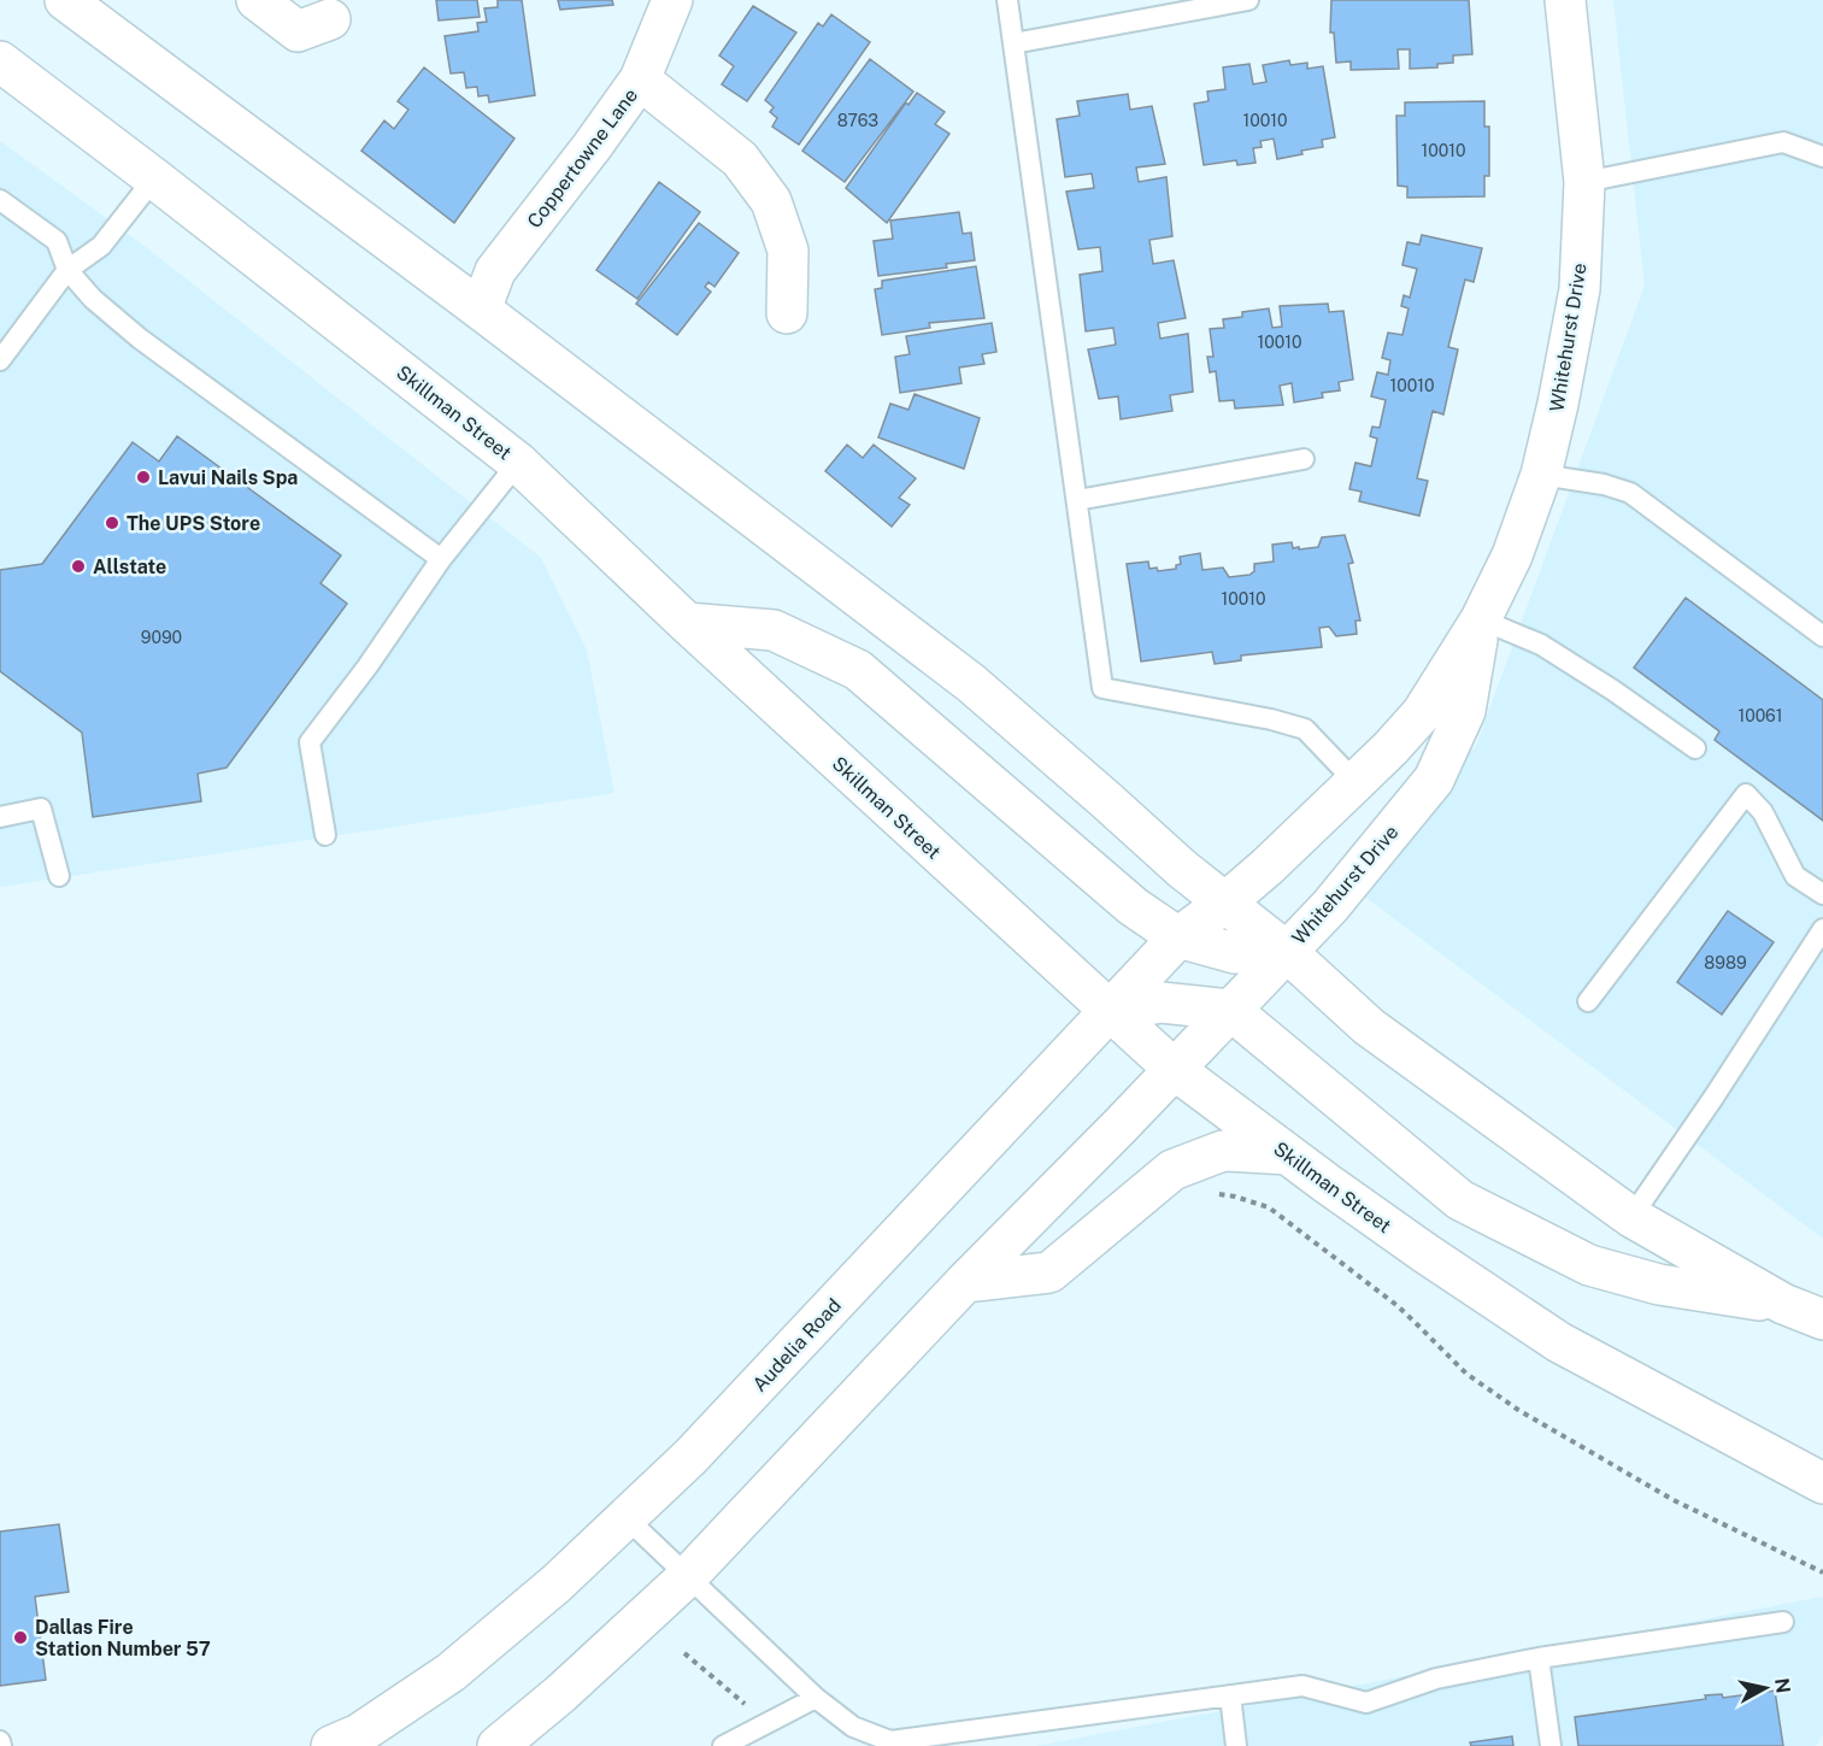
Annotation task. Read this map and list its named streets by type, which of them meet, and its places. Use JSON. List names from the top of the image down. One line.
{"streets":{"main road":["Coppertowne Lane","Whitehurst Drive","Skillman Street","Audelia Road"]},"crossings":[["Whitehurst Drive","Audelia Road"],["Skillman Street","Audelia Road"]],"places":["Lavui Nails Spa","The UPS Store","Allstate","Dallas Fire Station Number 57"],"house_numbers":["8763","10010","10010","10010","10010","10010","9090","10061","8989"],"north":"right"}
